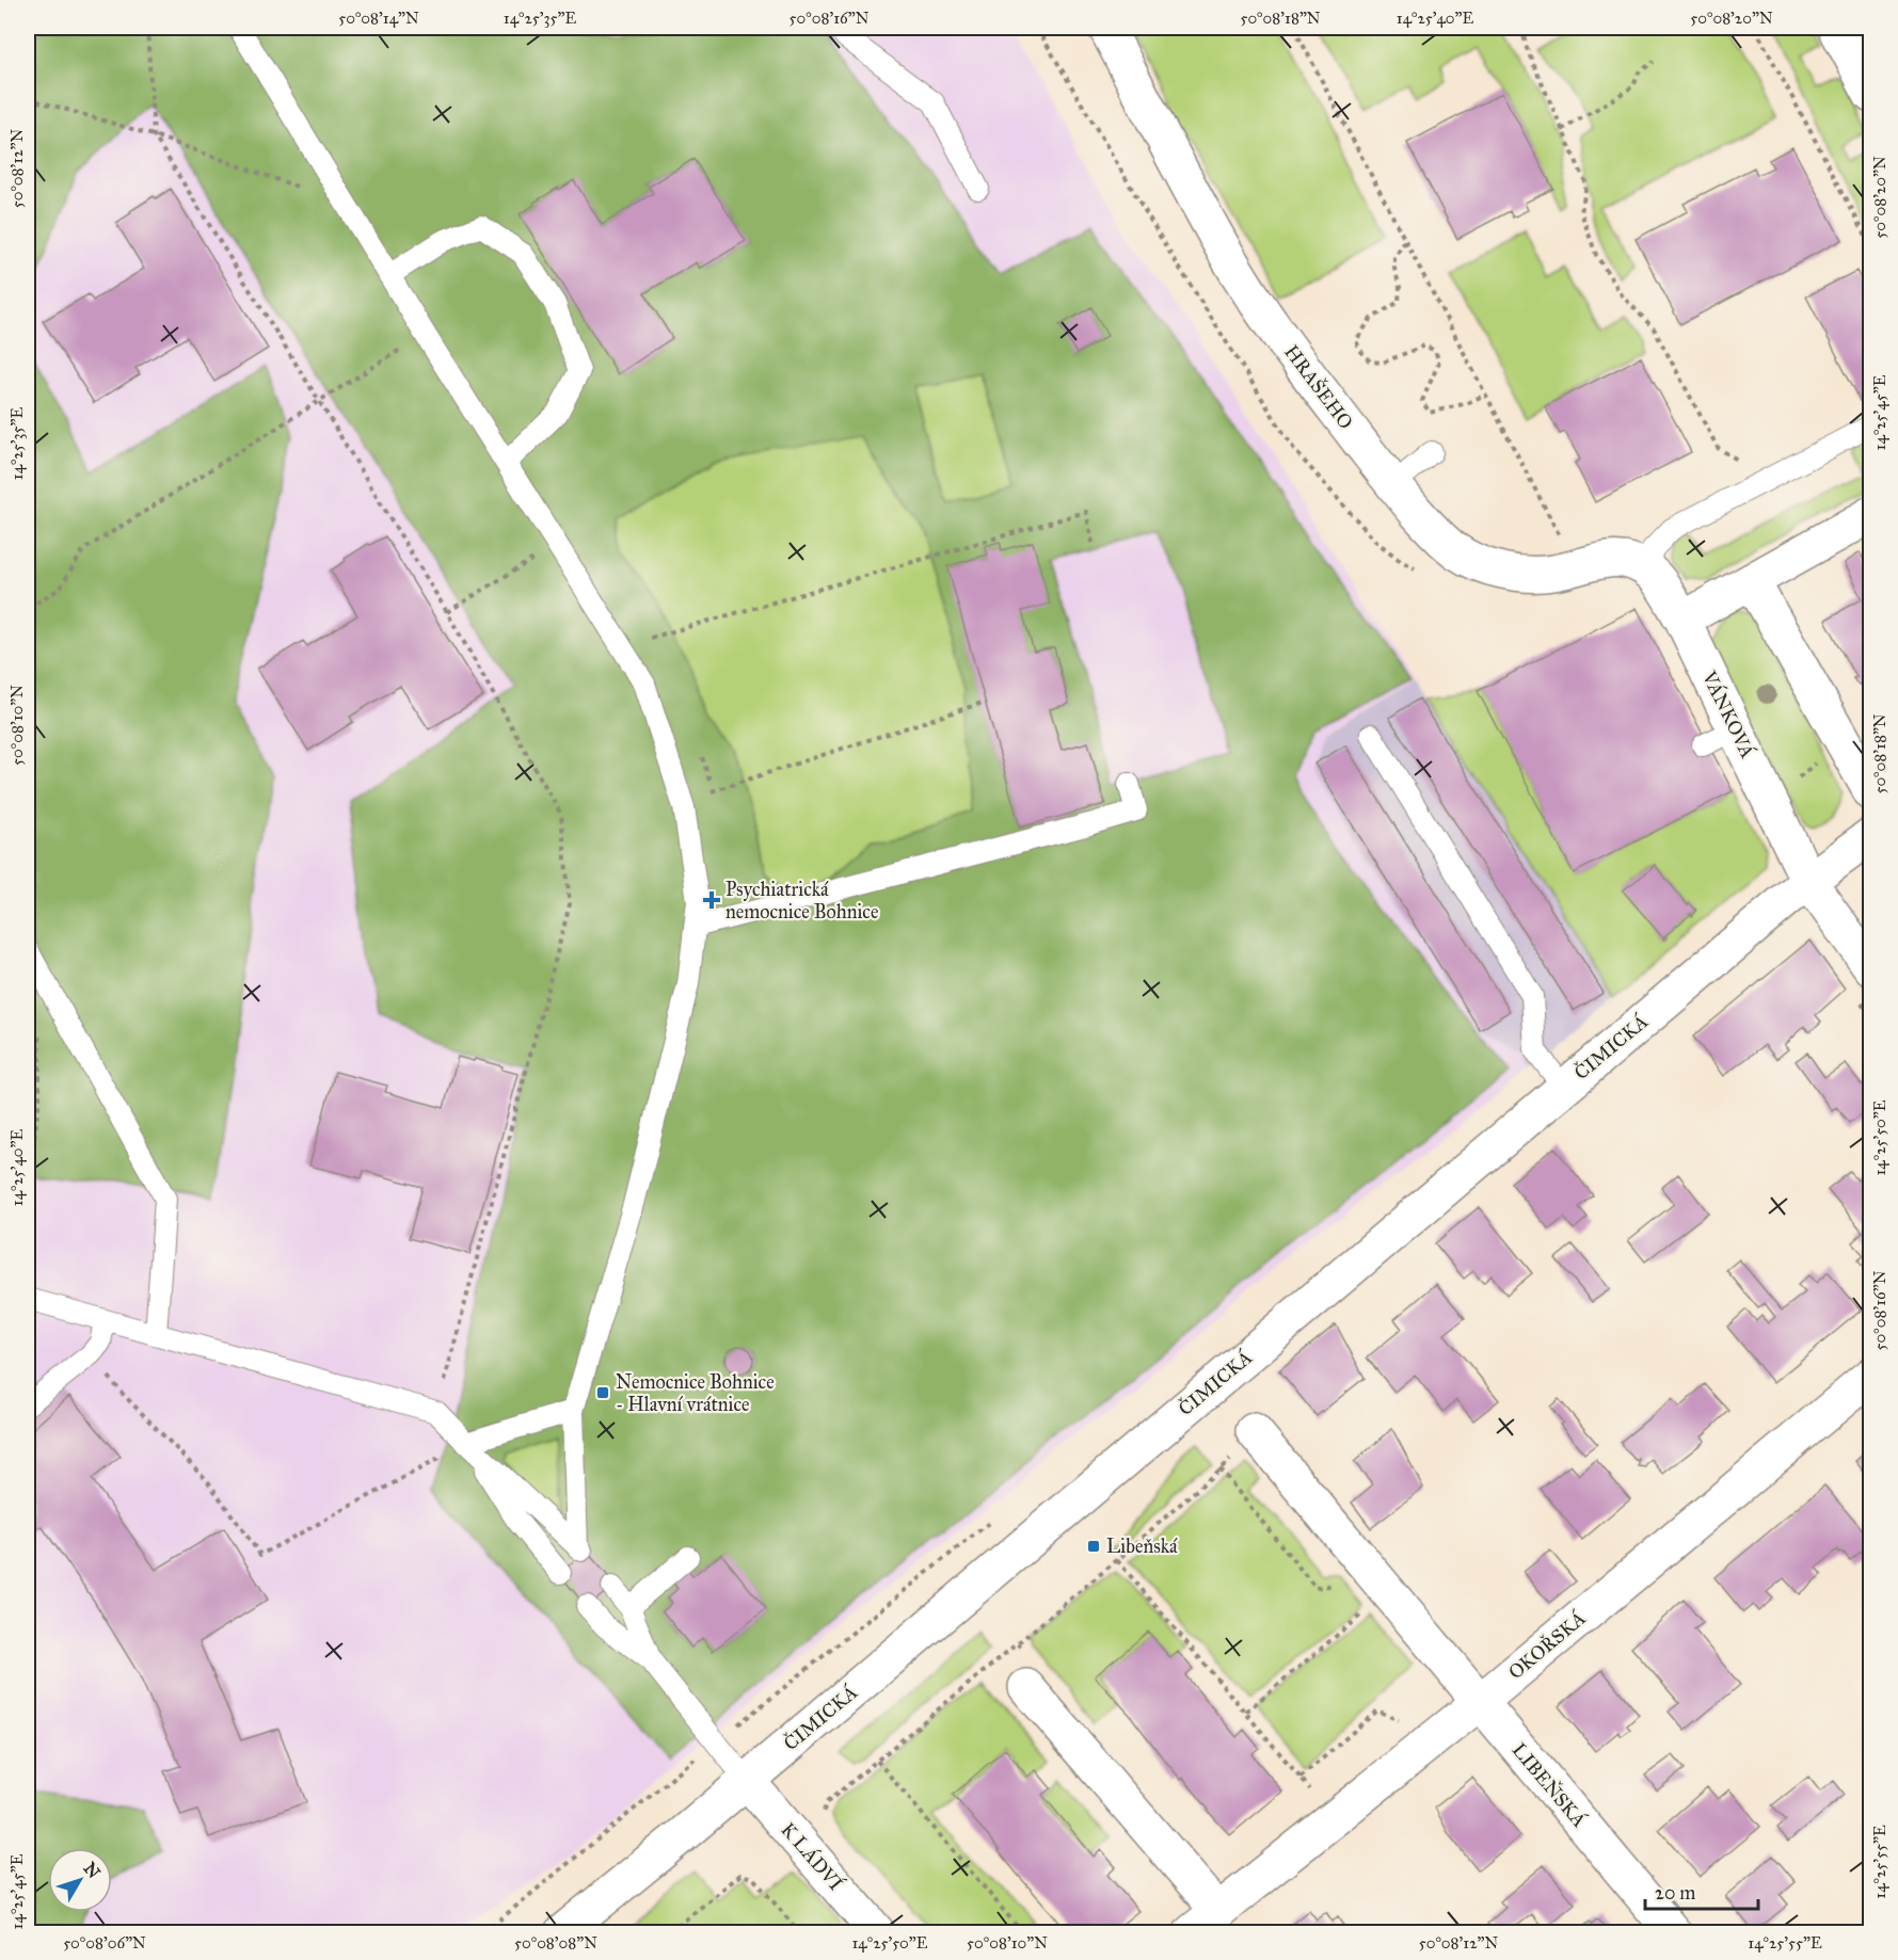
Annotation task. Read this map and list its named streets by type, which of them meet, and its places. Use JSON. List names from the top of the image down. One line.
{"streets":{"street":["HRAŠEHO","VÁNKOVÁ","ČIMICKÁ","OKOŘSKÁ","LIBEŇSKÁ","K LÁDVÍ"]},"crossings":[["HRAŠEHO","VÁNKOVÁ"],["VÁNKOVÁ","ČIMICKÁ"],["ČIMICKÁ","K LÁDVÍ"],["OKOŘSKÁ","LIBEŇSKÁ"]],"places":{"health":["Psychiatrická nemocnice Bohnice"],"transit":["Nemocnice Bohnice - Hlavní vrátnice","Libeňská"]},"scale_bar":"20 m","north":"top right","coordinates":["50°08'14\"N","14°25'35\"E","50°08'16\"N","50°08'18\"N","14°25'40\"E","50°08'20\"N","50°08'12\"N","14°25'45\"E","50°08'10\"N","14°25'50\"E","14°25'55\"E","50°08'06\"N","50°08'08\"N"]}
